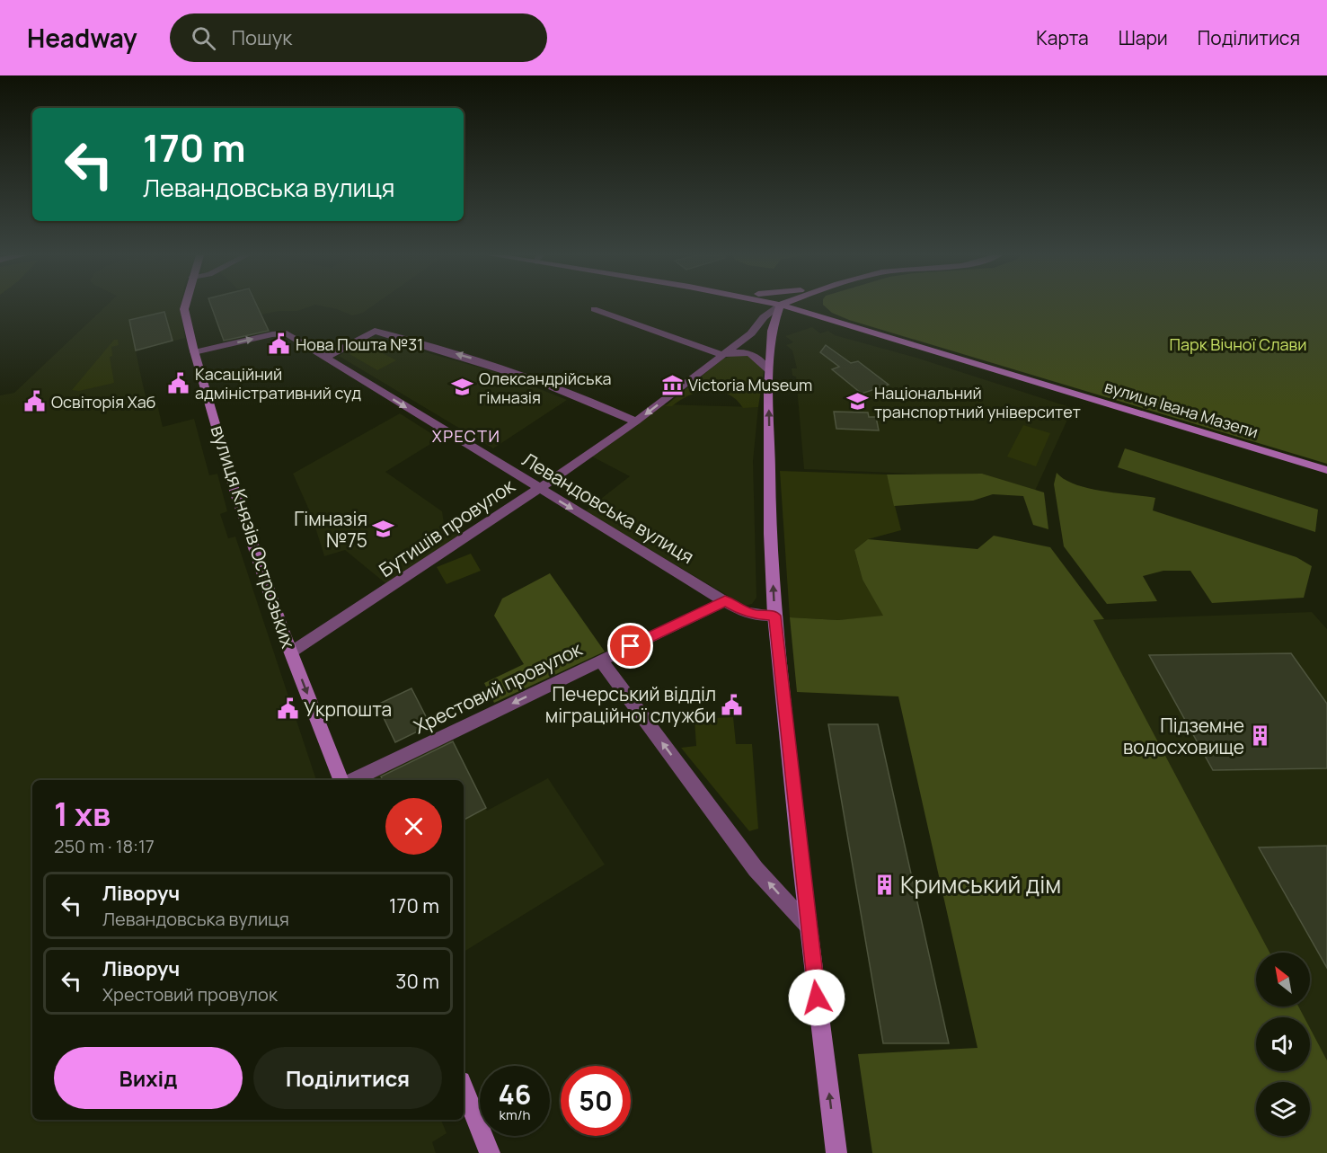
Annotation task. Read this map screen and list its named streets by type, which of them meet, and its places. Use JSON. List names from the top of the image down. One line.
{"streets":{"main road":["вулиця Івана Мазепи","вулиця Князів Острозьких"],"street":["Левандовська вулиця","Бутишів провулок","Хрестовий провулок"]},"crossings":[["Левандовська вулиця","Бутишів провулок"],["Левандовська вулиця","вулиця Князів Острозьких"],["Левандовська вулиця","Хрестовий провулок"],["Бутишів провулок","вулиця Князів Острозьких"]],"one_way":["Хрестовий провулок"],"districts":["ХРЕСТИ"],"parks":["Парк Вічної Слави"],"places":{"public building":["Нова Пошта №31","Касаційний адміністративний суд","Освіторія Хаб","Печерський відділ міграційної служби","Укрпошта"],"museum":["Victoria Museum"],"school or university":["Олександрійська гімназія","Національний транспортний університет","Гімназія №75"],"building":["Підземне водосховище","Кримський дім"]},"north":"top left","page":{"header":"Headway","search":"Пошук","nav":["Карта","Шари","Поділитися"],"turn":["170 m","Левандовська вулиця"],"heading":["1 хв","250 m · 18:17"],"list":[{"name":"Ліворуч","note":"Левандовська вулиця","value":"170 m"},{"name":"Ліворуч","note":"Хрестовий провулок","value":"30 m"}],"buttons":["Вихід","Поділитися"],"speed":"46 km/h","limit":"50"}}
